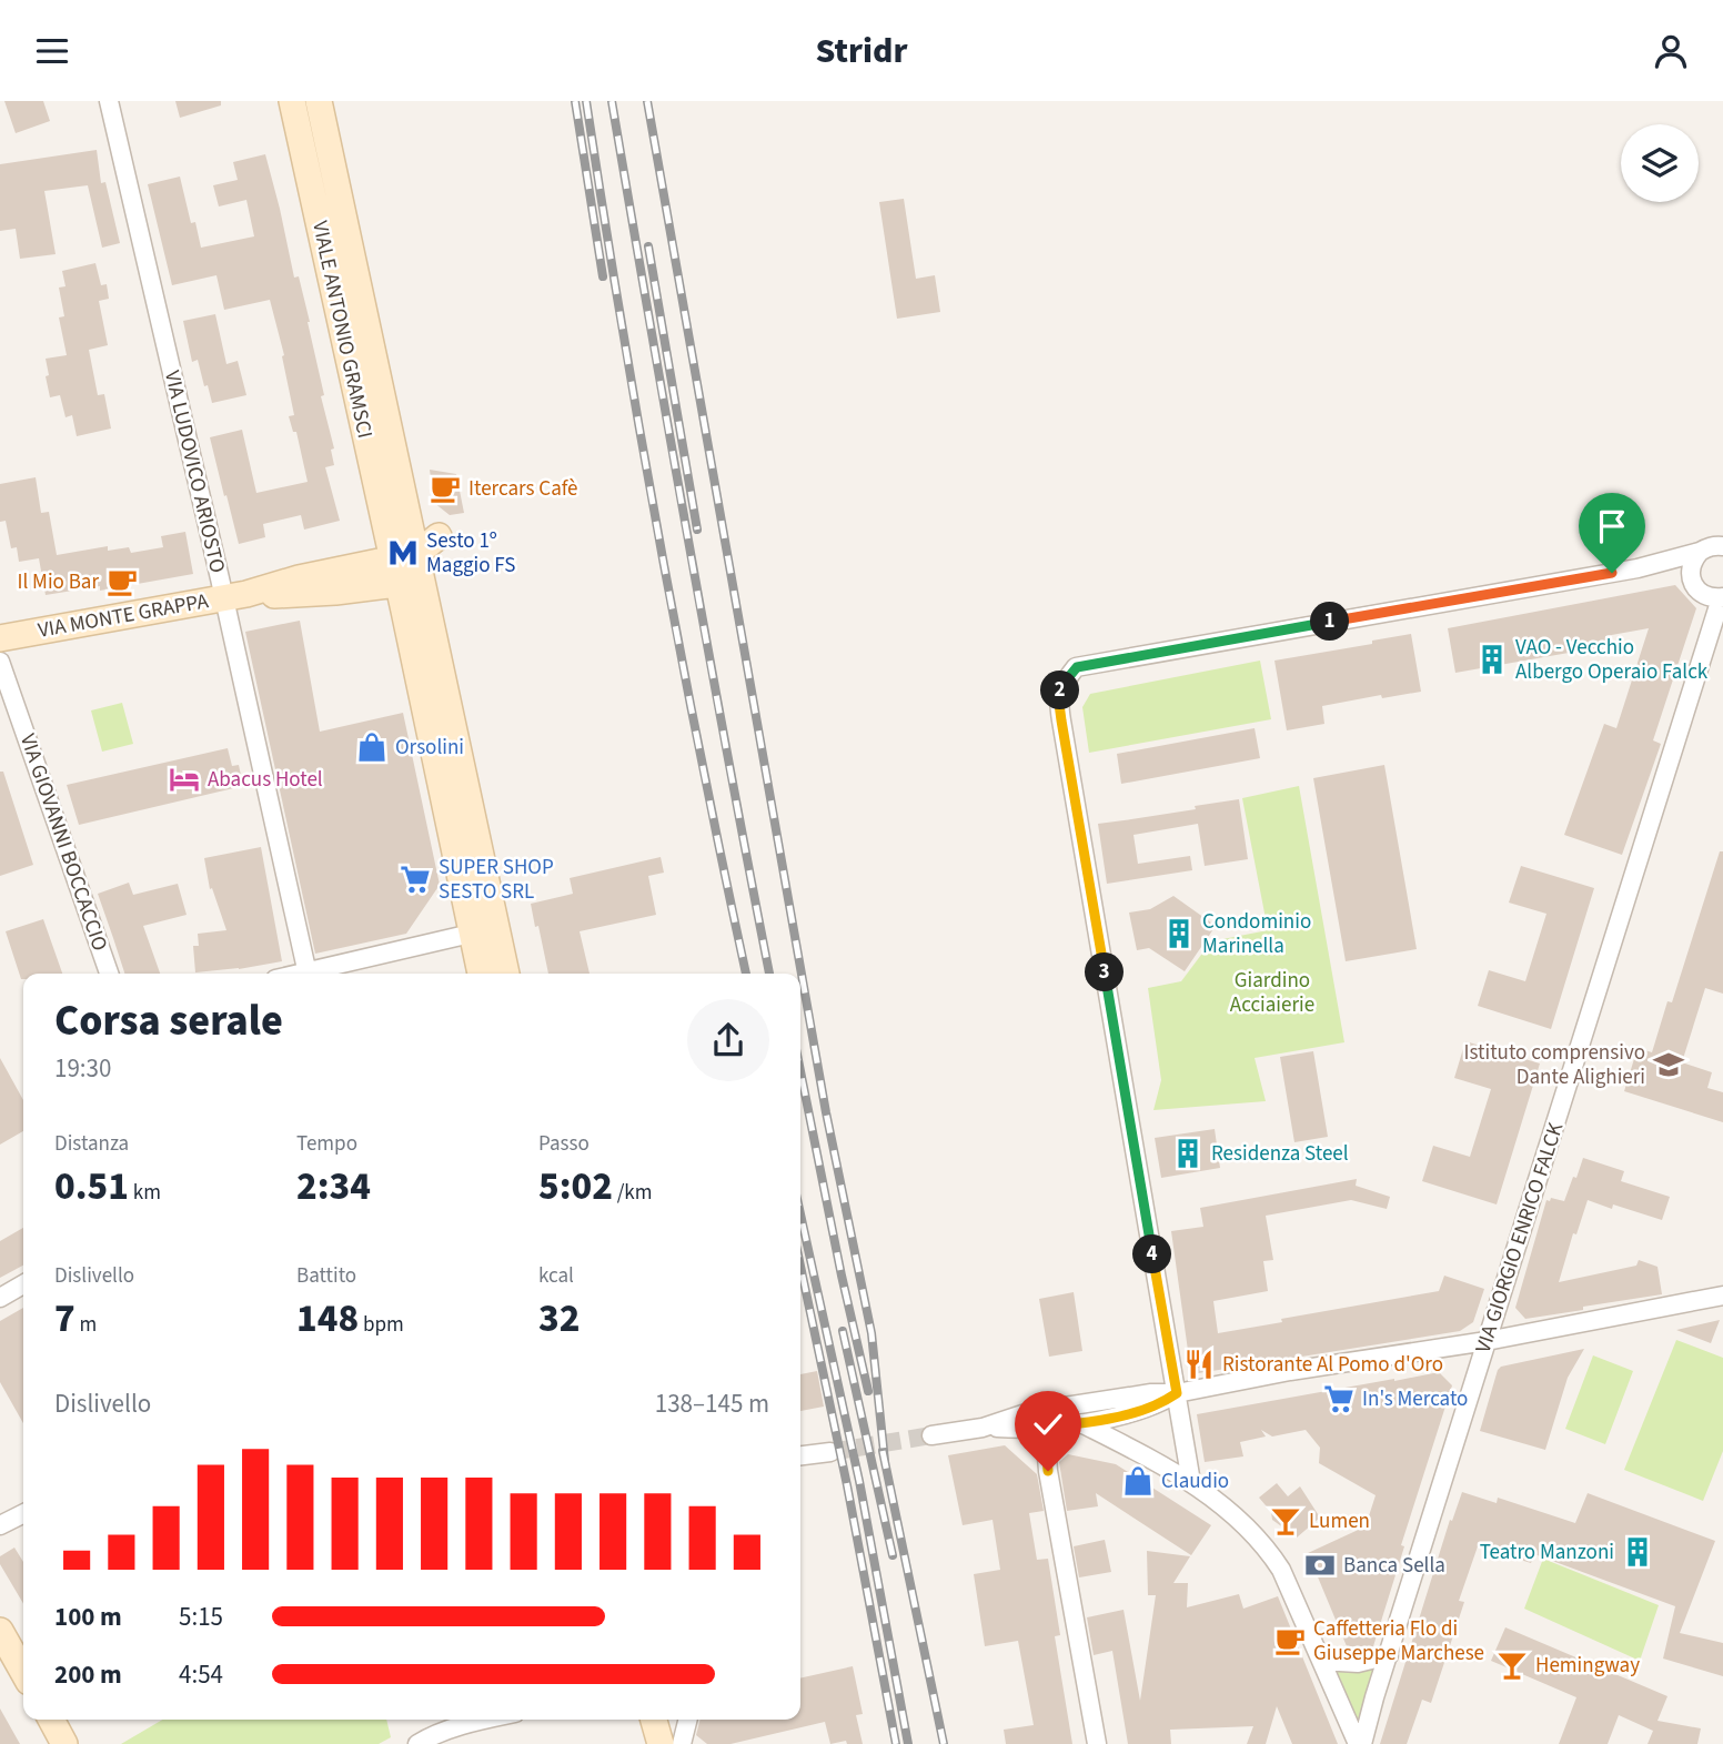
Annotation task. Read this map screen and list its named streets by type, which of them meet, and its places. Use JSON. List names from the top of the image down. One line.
{"streets":{"main road":["VIALE ANTONIO GRAMSCI","VIA MONTE GRAPPA"],"street":["VIA LUDOVICO ARIOSTO","VIA GIOVANNI BOCCACCIO","VIA GIORGIO ENRICO FALCK"]},"crossings":[["VIALE ANTONIO GRAMSCI","VIA MONTE GRAPPA"],["VIA LUDOVICO ARIOSTO","VIA MONTE GRAPPA"]],"parks":["Giardino Acciaierie"],"places":{"cafe":["Itercars Cafè","Il Mio Bar","Caffetteria Flo di Giuseppe Marchese"],"metro station":["Sesto 1º Maggio FS"],"building":["VAO - Vecchio Albergo Operaio Falck","Condominio Marinella","Residenza Steel","Teatro Manzoni"],"shop":["Orsolini","Claudio"],"hotel":["Abacus Hotel"],"supermarket":["SUPER SHOP SESTO SRL","In's Mercato"],"school or university":["Istituto comprensivo Dante Alighieri"],"restaurant":["Ristorante Al Pomo d'Oro"],"bar":["Lumen","Hemingway"],"bank":["Banca Sella"]},"page":{"header":"Stridr","pins":["1","2","3","4"],"heading":["Corsa serale","19:30"],"stats":[["Distanza","0.51 km"],["Tempo","2:34"],["Passo","5:02 /km"],["Dislivello","7 m"],["Battito","148 bpm"],["kcal","32"]],"chart":["Dislivello","138–145 m"],"list":[{"name":"100 m","note":"5:15"},{"name":"200 m","note":"4:54"}]}}
